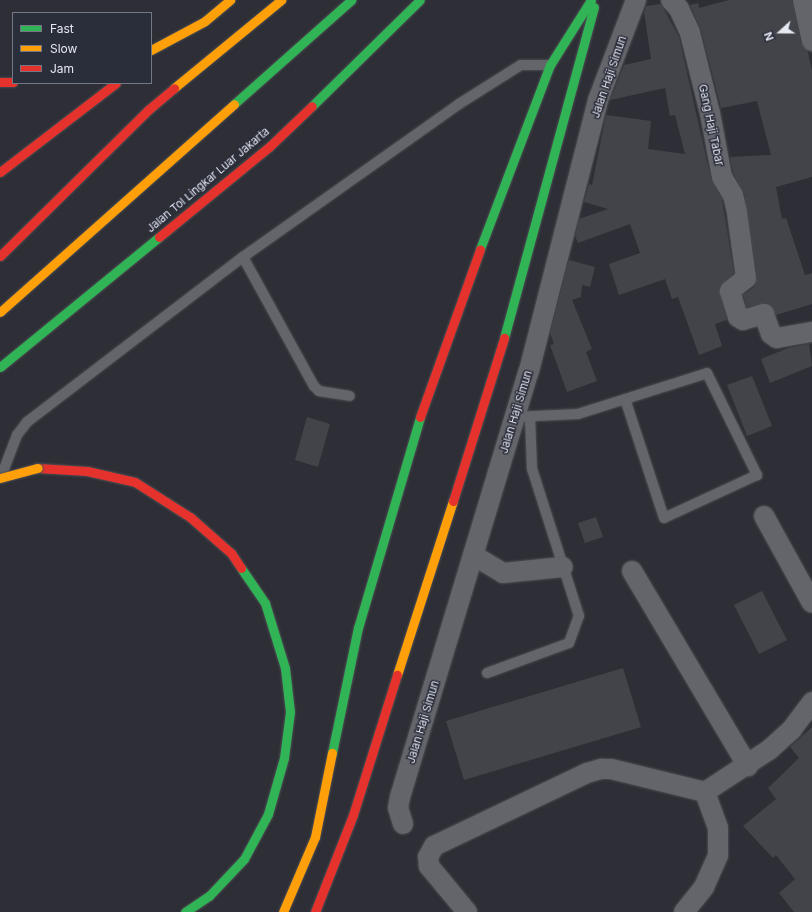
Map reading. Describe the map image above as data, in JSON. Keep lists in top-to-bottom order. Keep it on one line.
{"streets":{"highway":["Jalan Tol Lingkar Luar Jakarta"],"street":["Jalan Haji Simun","Gang Haji Tabar"]},"legend":["Fast","Slow","Jam"],"north":"left"}
